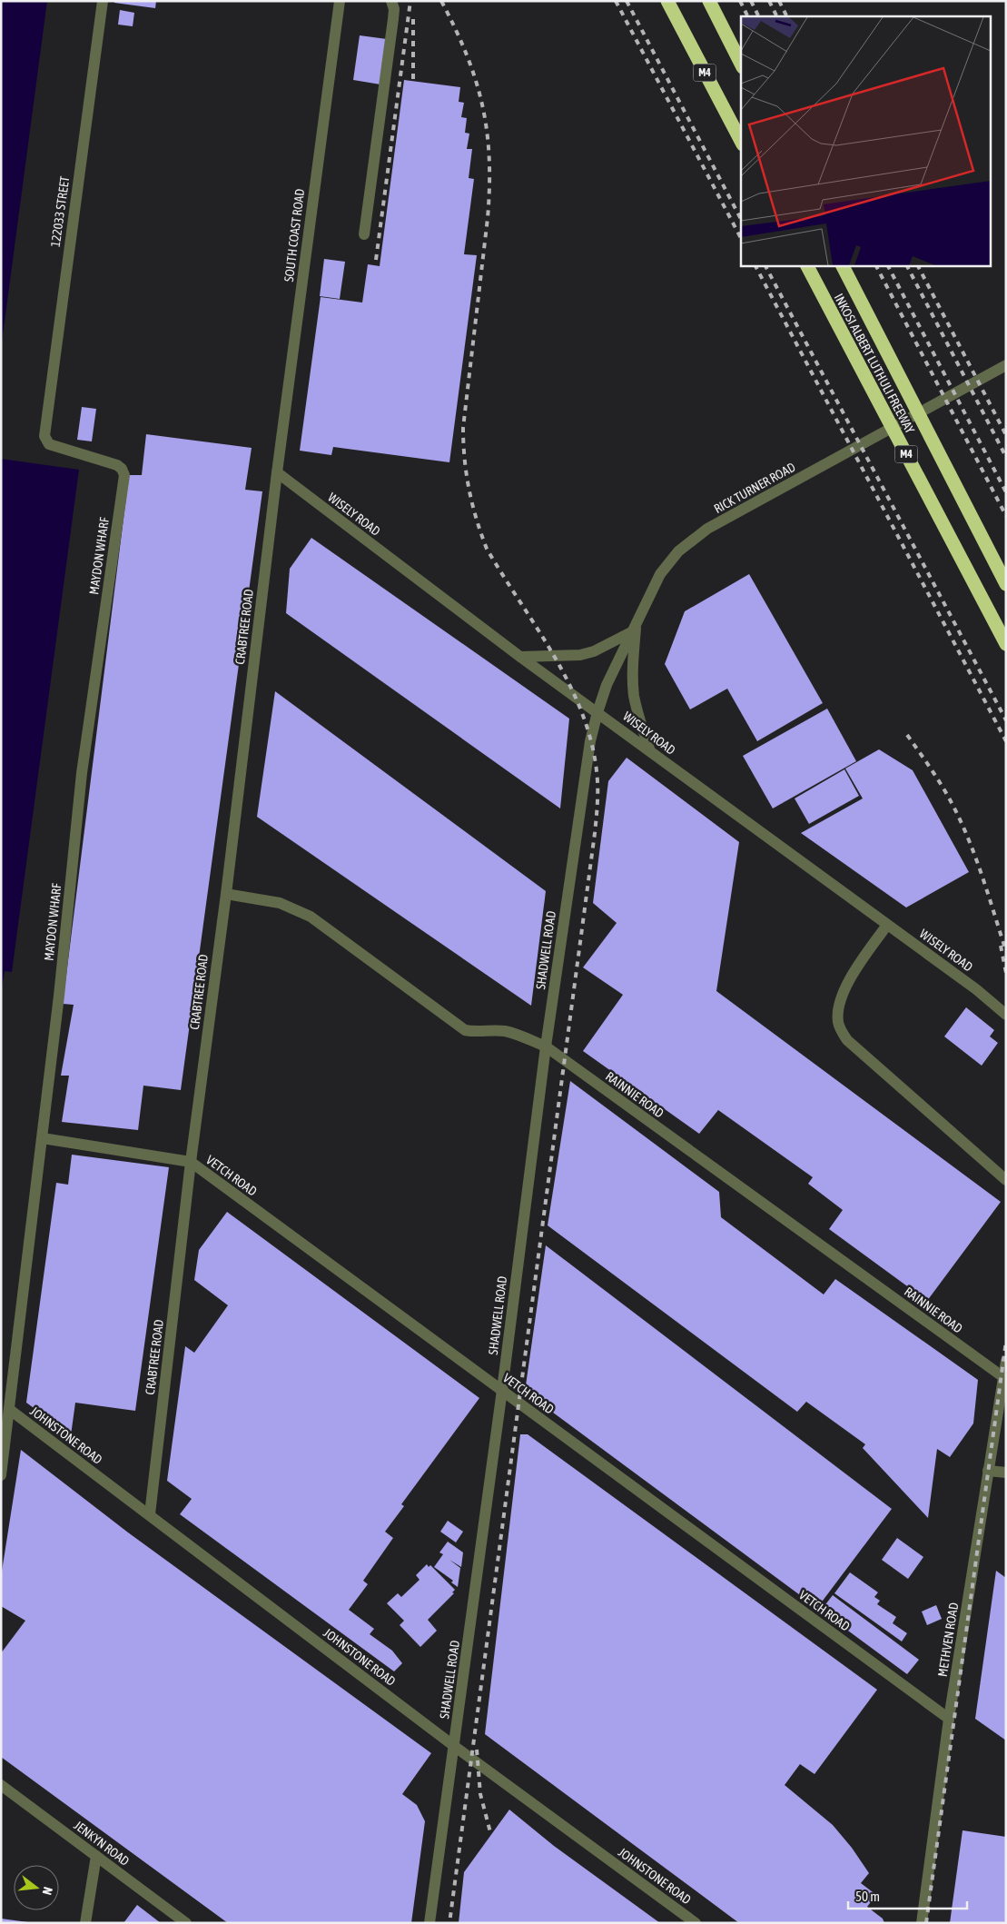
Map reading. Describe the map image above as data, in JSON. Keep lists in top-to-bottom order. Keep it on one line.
{"streets":{"highway":["M4","INKOSI ALBERT LUTHULI FREEWAY"],"street":["122033 STREET","SOUTH COAST ROAD","RICK TURNER ROAD","WISELY ROAD","MAYDON WHARF","CRABTREE ROAD","SHADWELL ROAD","RAINNIE ROAD","VETCH ROAD","JOHNSTONE ROAD","METHVEN ROAD","JENKYN ROAD"]},"crossings":[["122033 STREET","MAYDON WHARF"],["SOUTH COAST ROAD","WISELY ROAD"],["SOUTH COAST ROAD","CRABTREE ROAD"],["RICK TURNER ROAD","WISELY ROAD"],["RICK TURNER ROAD","SHADWELL ROAD"],["WISELY ROAD","CRABTREE ROAD"],["WISELY ROAD","SHADWELL ROAD"],["MAYDON WHARF","VETCH ROAD"],["MAYDON WHARF","JOHNSTONE ROAD"],["CRABTREE ROAD","RAINNIE ROAD"],["CRABTREE ROAD","VETCH ROAD"],["CRABTREE ROAD","JOHNSTONE ROAD"],["SHADWELL ROAD","RAINNIE ROAD"],["SHADWELL ROAD","VETCH ROAD"],["SHADWELL ROAD","JOHNSTONE ROAD"],["RAINNIE ROAD","METHVEN ROAD"],["VETCH ROAD","METHVEN ROAD"]],"scale_bar":"50 m","north":"right"}
